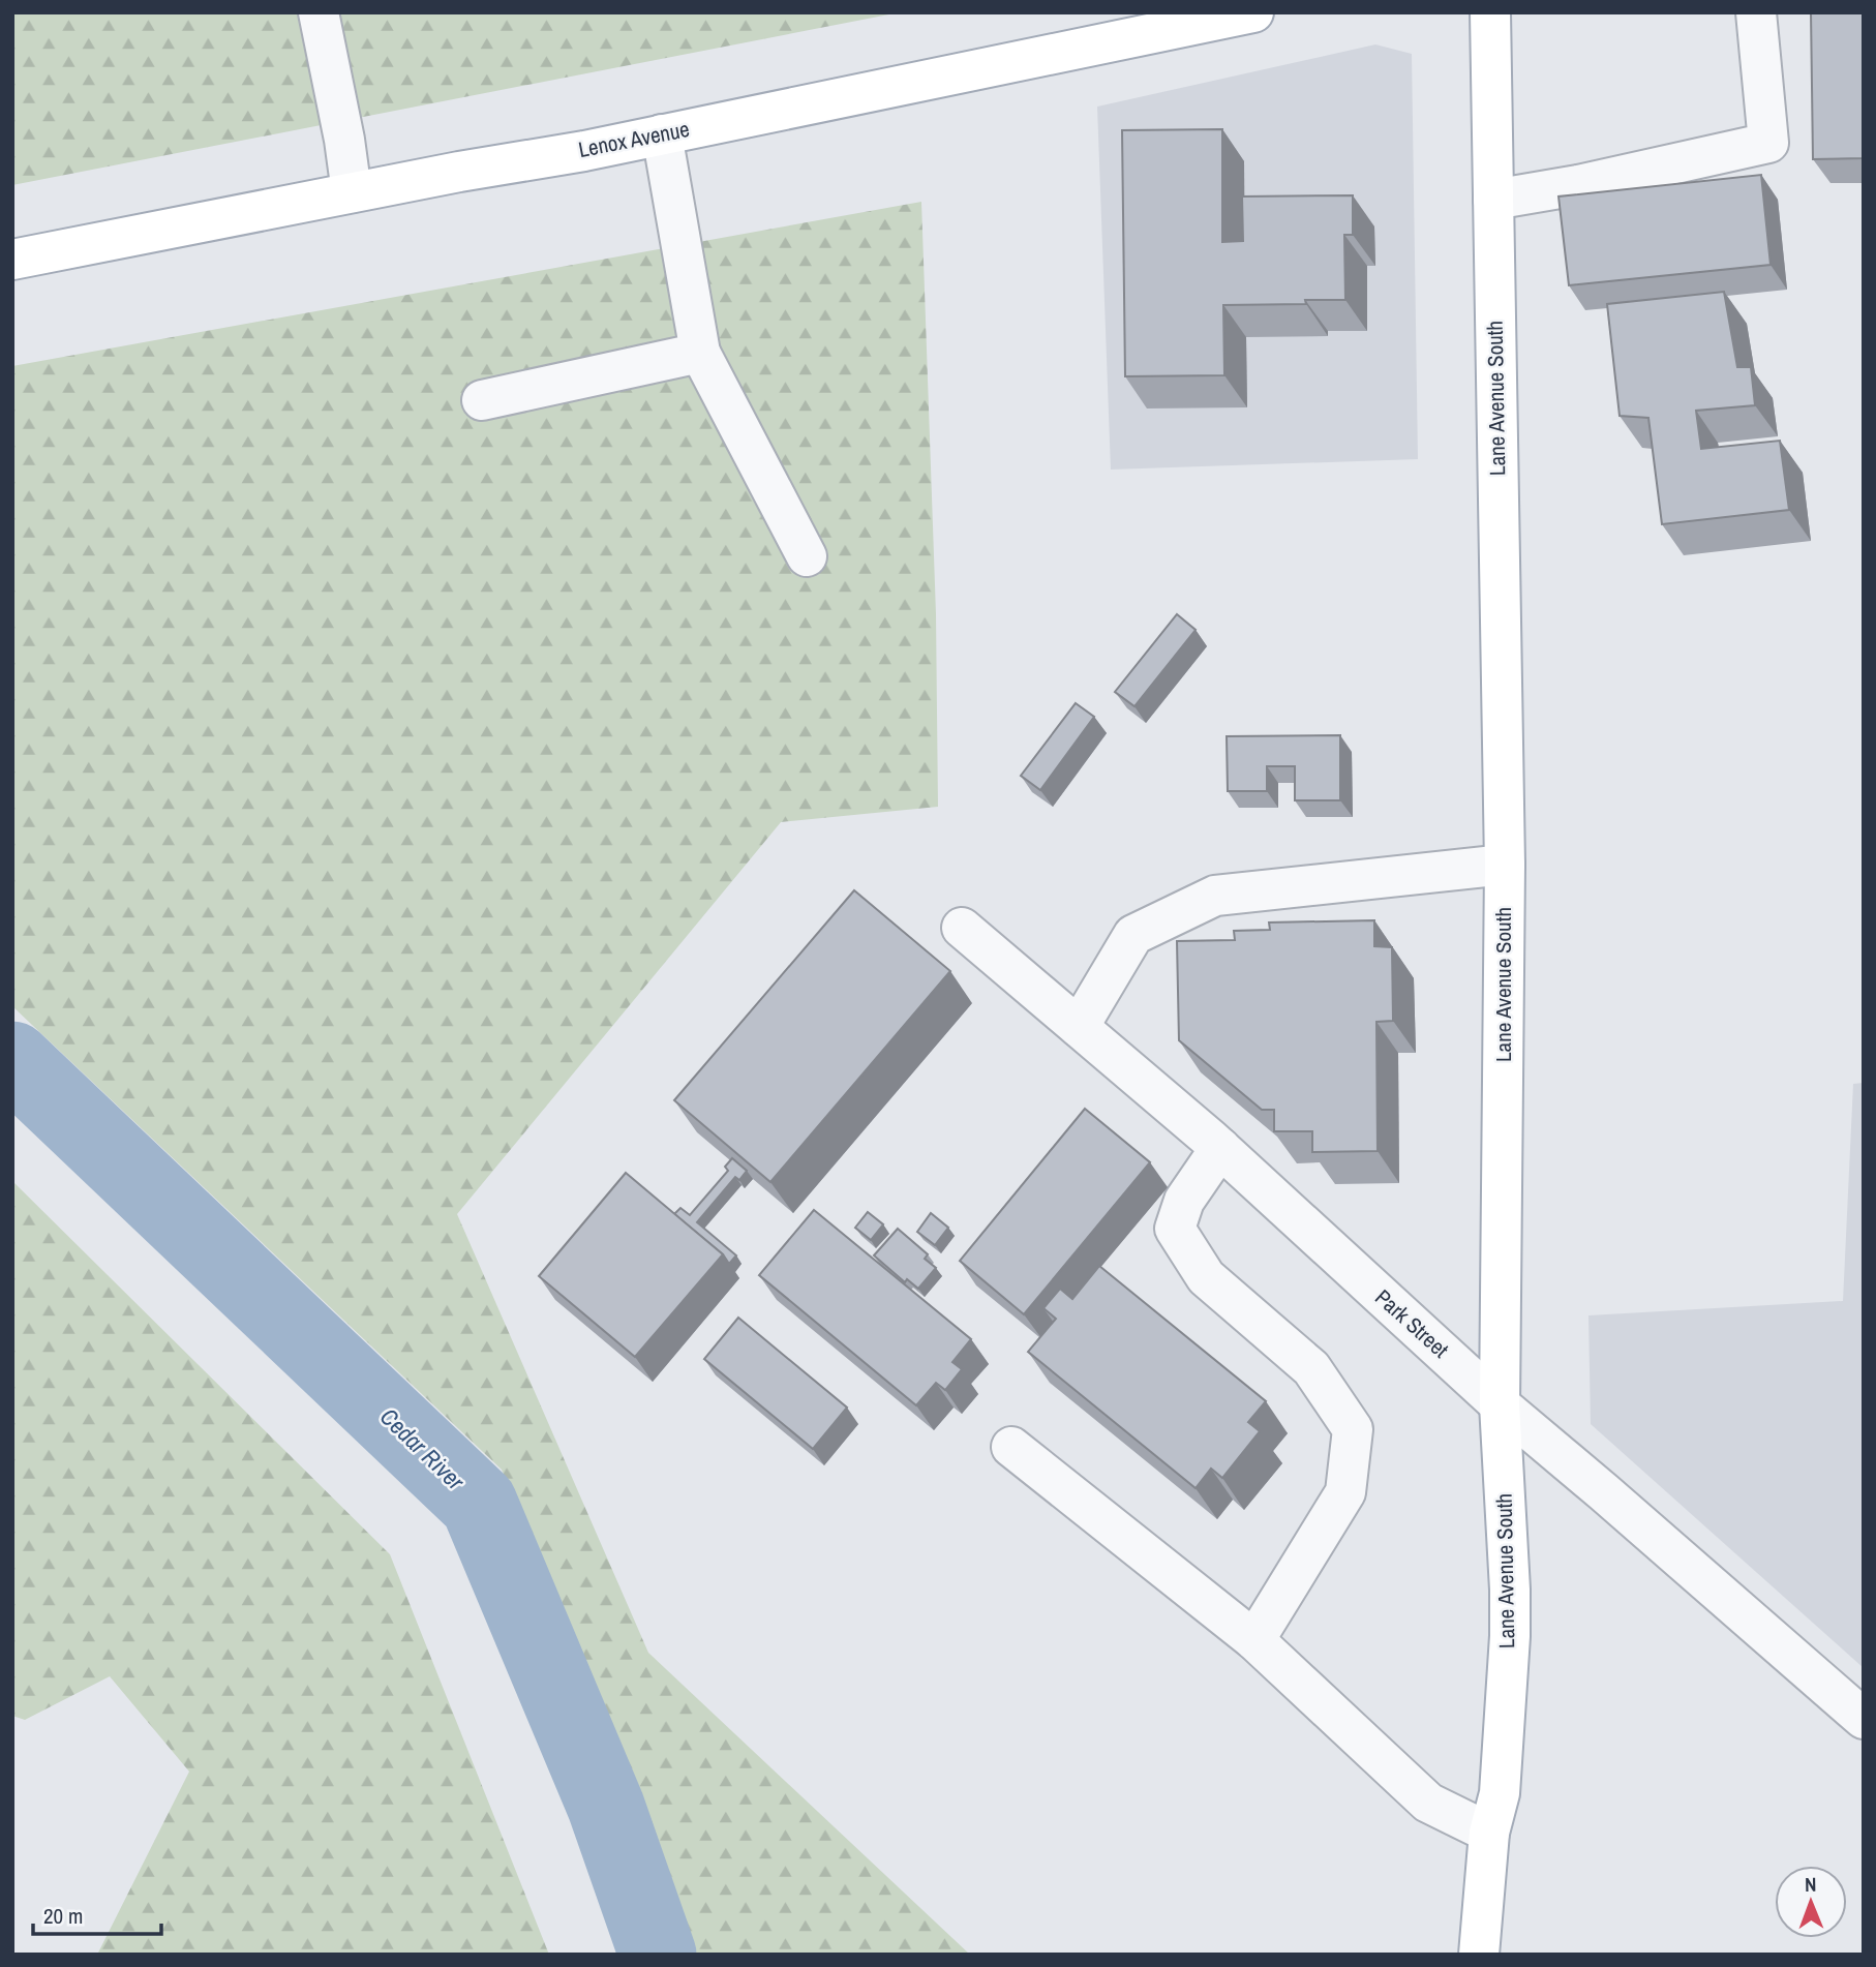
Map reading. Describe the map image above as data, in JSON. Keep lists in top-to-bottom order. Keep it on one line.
{"streets":{"main road":["Lenox Avenue","Lane Avenue South"],"street":["Park Street"]},"crossings":[["Lane Avenue South","Park Street"]],"water":["Cedar River"],"scale_bar":"20 m","north":"top"}
